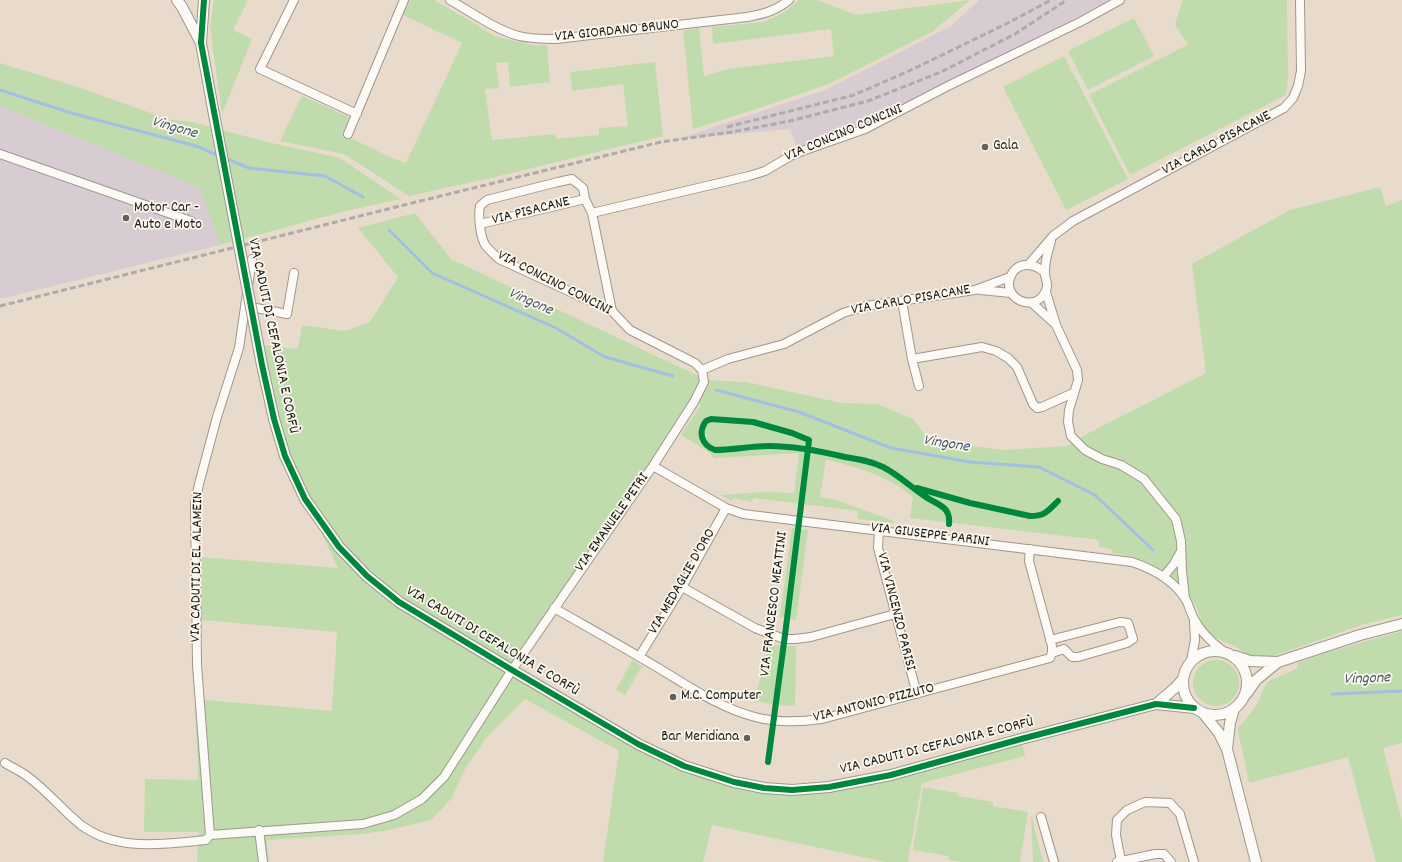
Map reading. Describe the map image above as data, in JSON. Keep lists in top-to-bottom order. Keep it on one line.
{"streets":{"street":["VIA GIORDANO BRUNO","VIA CONCINO CONCINI","VIA CARLO PISACANE","VIA PISACANE","VIA CADUTI DI CEFALONIA E CORFÙ","VIA EMANUELE PETRI","VIA GIUSEPPE PARINI","VIA CADUTI DI EL ALAMEIN","VIA MEDAGLIE D'ORO","VIA VINCENZO PARISI","VIA ANTONIO PIZZUTO"],"cycle path":["VIA FRANCESCO MEATTINI"]},"crossings":[["VIA CONCINO CONCINI","VIA CARLO PISACANE"],["VIA CONCINO CONCINI","VIA PISACANE"],["VIA CONCINO CONCINI","VIA EMANUELE PETRI"],["VIA CARLO PISACANE","VIA EMANUELE PETRI"],["VIA CADUTI DI CEFALONIA E CORFÙ","VIA EMANUELE PETRI"],["VIA CADUTI DI CEFALONIA E CORFÙ","VIA GIUSEPPE PARINI"],["VIA EMANUELE PETRI","VIA GIUSEPPE PARINI"],["VIA EMANUELE PETRI","VIA CADUTI DI EL ALAMEIN"],["VIA EMANUELE PETRI","VIA ANTONIO PIZZUTO"],["VIA GIUSEPPE PARINI","VIA MEDAGLIE D'ORO"],["VIA GIUSEPPE PARINI","VIA VINCENZO PARISI"],["VIA MEDAGLIE D'ORO","VIA ANTONIO PIZZUTO"],["VIA VINCENZO PARISI","VIA ANTONIO PIZZUTO"]],"water":["Vingone"],"places":["Gala","Motor Car - Auto e Moto","M.C. Computer","Bar Meridiana"]}
